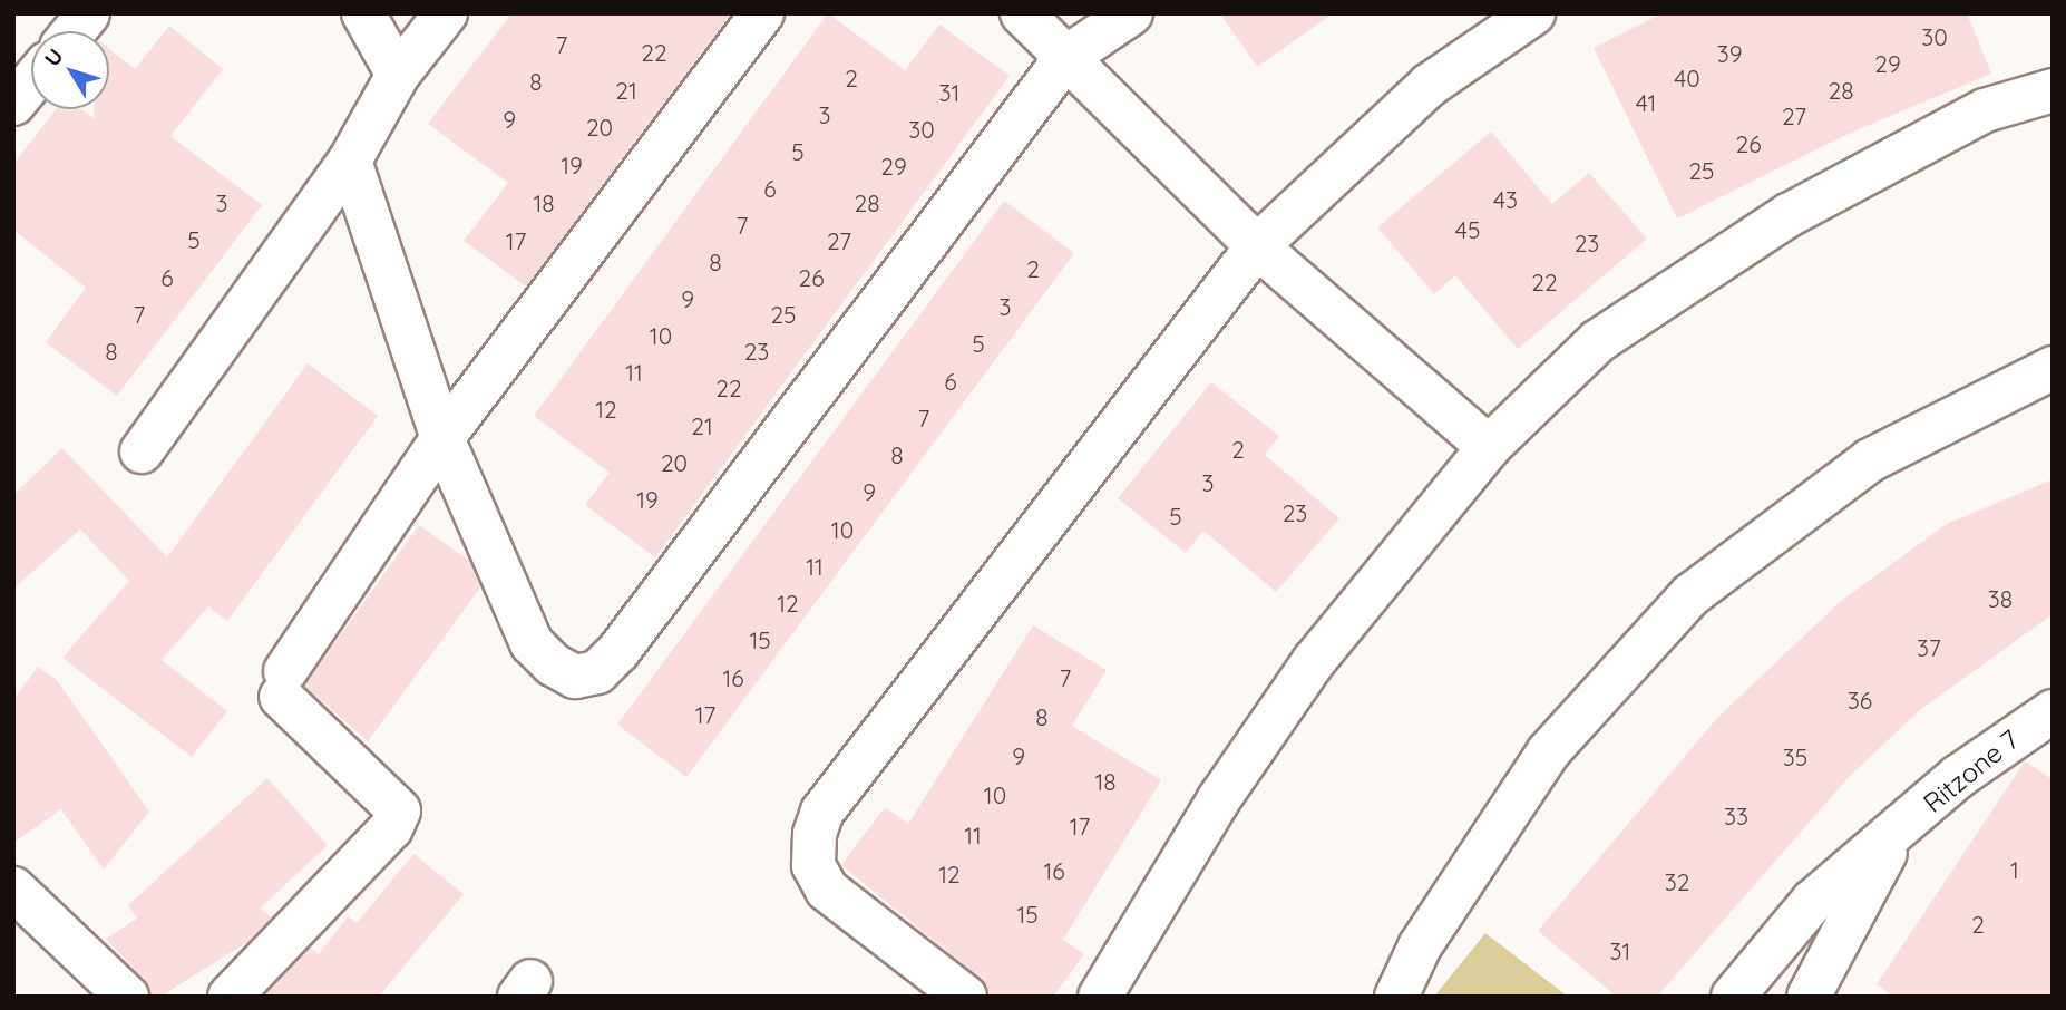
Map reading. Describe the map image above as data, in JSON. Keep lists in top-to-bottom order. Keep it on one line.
{"streets":{"street":["Ritzone 7"]},"house_numbers":["30","7","22","39","29","2","40","8","21","28","31","41","3","27","9","20","30","26","5","19","29","25","6","43","3","18","28","7","45","5","17","27","23","8","2","6","26","22","9","3","7","25","10","5","8","23","11","6","22","12","7","21","2","8","20","3","9","19","23","5","10","11","38","12","15","37","16","7","36","17","8","9","35","18","10","33","17","11","1","16","12","32","15","2","31"],"north":"top left"}
